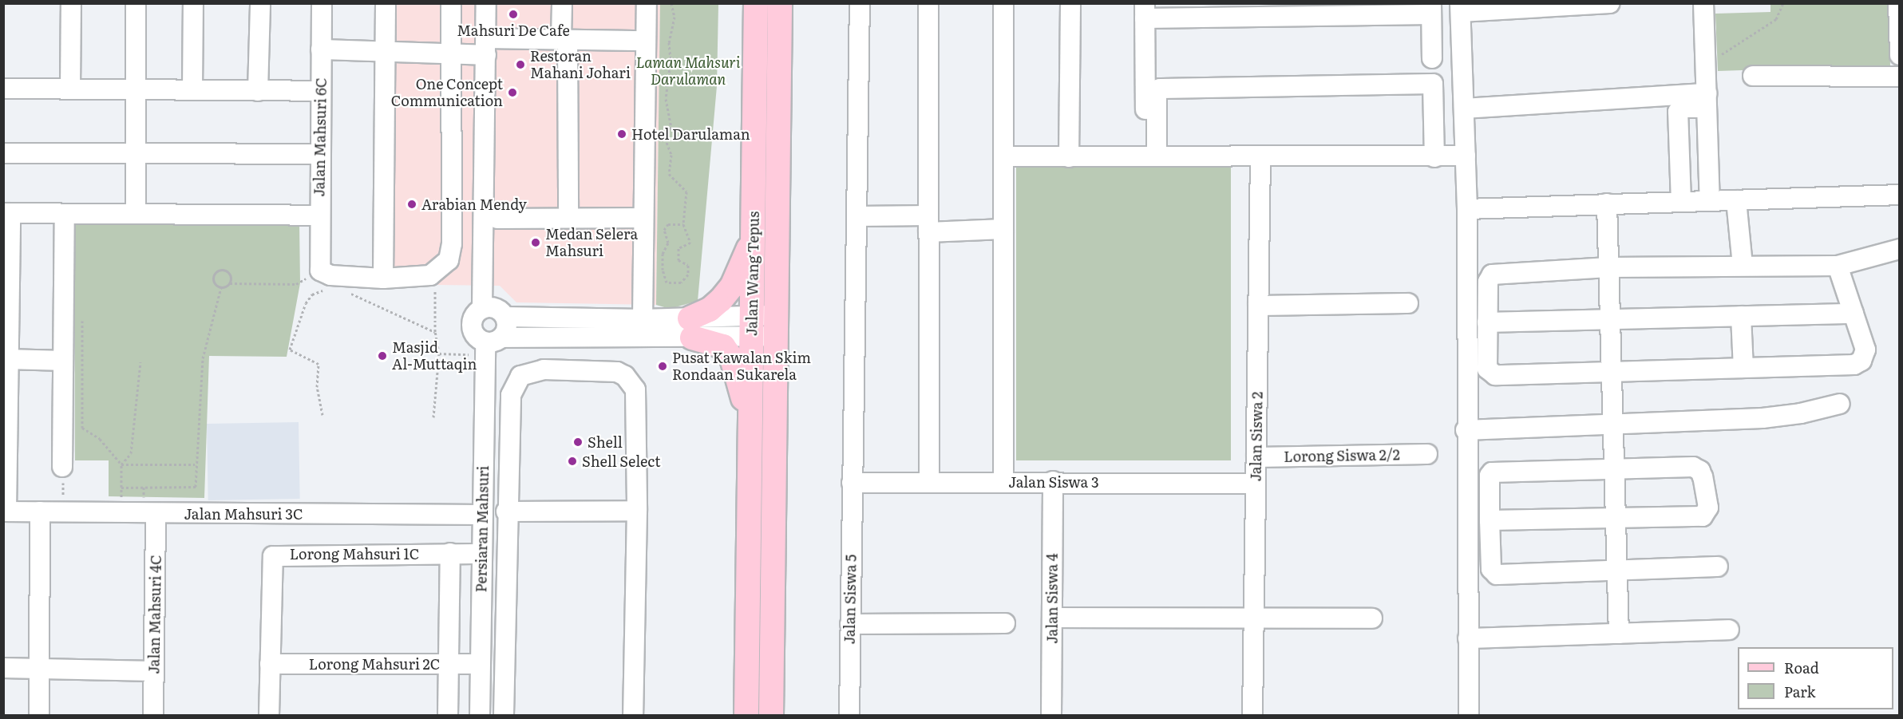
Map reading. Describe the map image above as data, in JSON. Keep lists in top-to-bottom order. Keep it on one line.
{"streets":{"main road":["Jalan Wang Tepus"],"street":["Jalan Mahsuri 6C","Jalan Siswa 2","Lorong Siswa 2/2","Jalan Siswa 3","Jalan Mahsuri 3C","Persiaran Mahsuri","Lorong Mahsuri 1C","Jalan Siswa 4","Jalan Siswa 5","Jalan Mahsuri 4C","Lorong Mahsuri 2C"]},"crossings":[["Jalan Siswa 2","Lorong Siswa 2/2"],["Jalan Siswa 2","Jalan Siswa 3"],["Jalan Siswa 3","Jalan Siswa 4"],["Jalan Siswa 3","Jalan Siswa 5"],["Jalan Mahsuri 3C","Persiaran Mahsuri"],["Jalan Mahsuri 3C","Jalan Mahsuri 4C"],["Persiaran Mahsuri","Lorong Mahsuri 1C"],["Persiaran Mahsuri","Lorong Mahsuri 2C"],["Lorong Mahsuri 1C","Lorong Mahsuri 2C"]],"parks":["Laman Mahsuri Darulaman"],"places":["Mahsuri De Cafe","Restoran Mahani Johari","One Concept Communication","Hotel Darulaman","Arabian Mendy","Medan Selera Mahsuri","Masjid Al-Muttaqin","Pusat Kawalan Skim Rondaan Sukarela","Shell","Shell Select"],"legend":["Road","Park"]}
